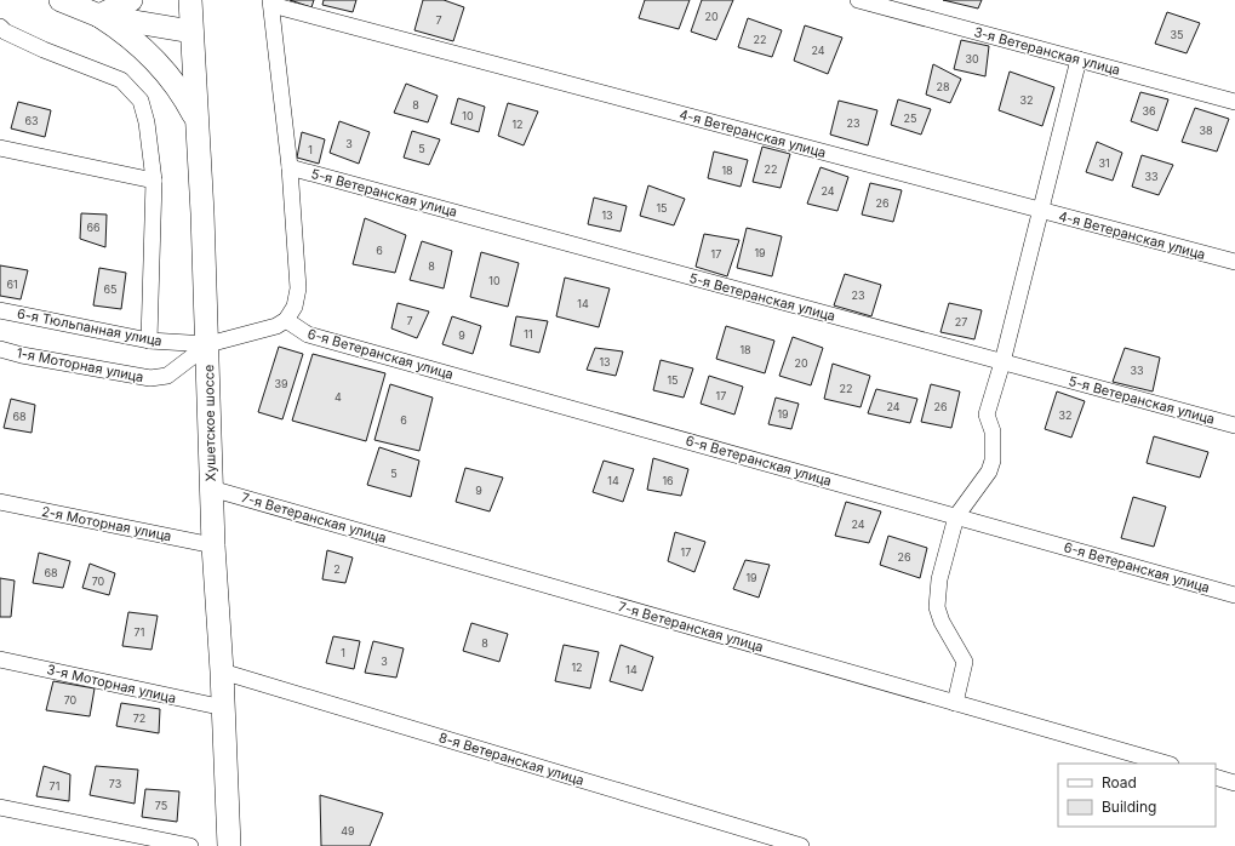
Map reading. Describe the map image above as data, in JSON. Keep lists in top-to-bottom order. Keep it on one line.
{"streets":{"main road":["Хушетское шоссе"],"street":["3-я Ветеранская улица","4-я Ветеранская улица","5-я Ветеранская улица","6-я Тюльпанная улица","6-я Ветеранская улица","1-я Моторная улица","7-я Ветеранская улица","2-я Моторная улица","3-я Моторная улица","8-я Ветеранская улица"]},"crossings":[["6-я Тюльпанная улица","1-я Моторная улица"],["6-я Тюльпанная улица","Хушетское шоссе"],["1-я Моторная улица","Хушетское шоссе"],["Хушетское шоссе","7-я Ветеранская улица"],["Хушетское шоссе","2-я Моторная улица"],["Хушетское шоссе","3-я Моторная улица"],["Хушетское шоссе","8-я Ветеранская улица"]],"house_numbers":["20","7","35","22","24","30","28","32","8","36","10","25","63","23","12","38","3","5","1","31","22","18","33","24","26","15","13","66","6","19","17","8","10","61","65","23","14","7","27","11","9","18","13","20","33","15","39","22","17","4","24","26","19","32","68","6","5","14","16","9","24","17","26","2","68","19","70","71","8","1","3","12","14","70","72","73","71","75","49"],"legend":["Road","Building"]}
